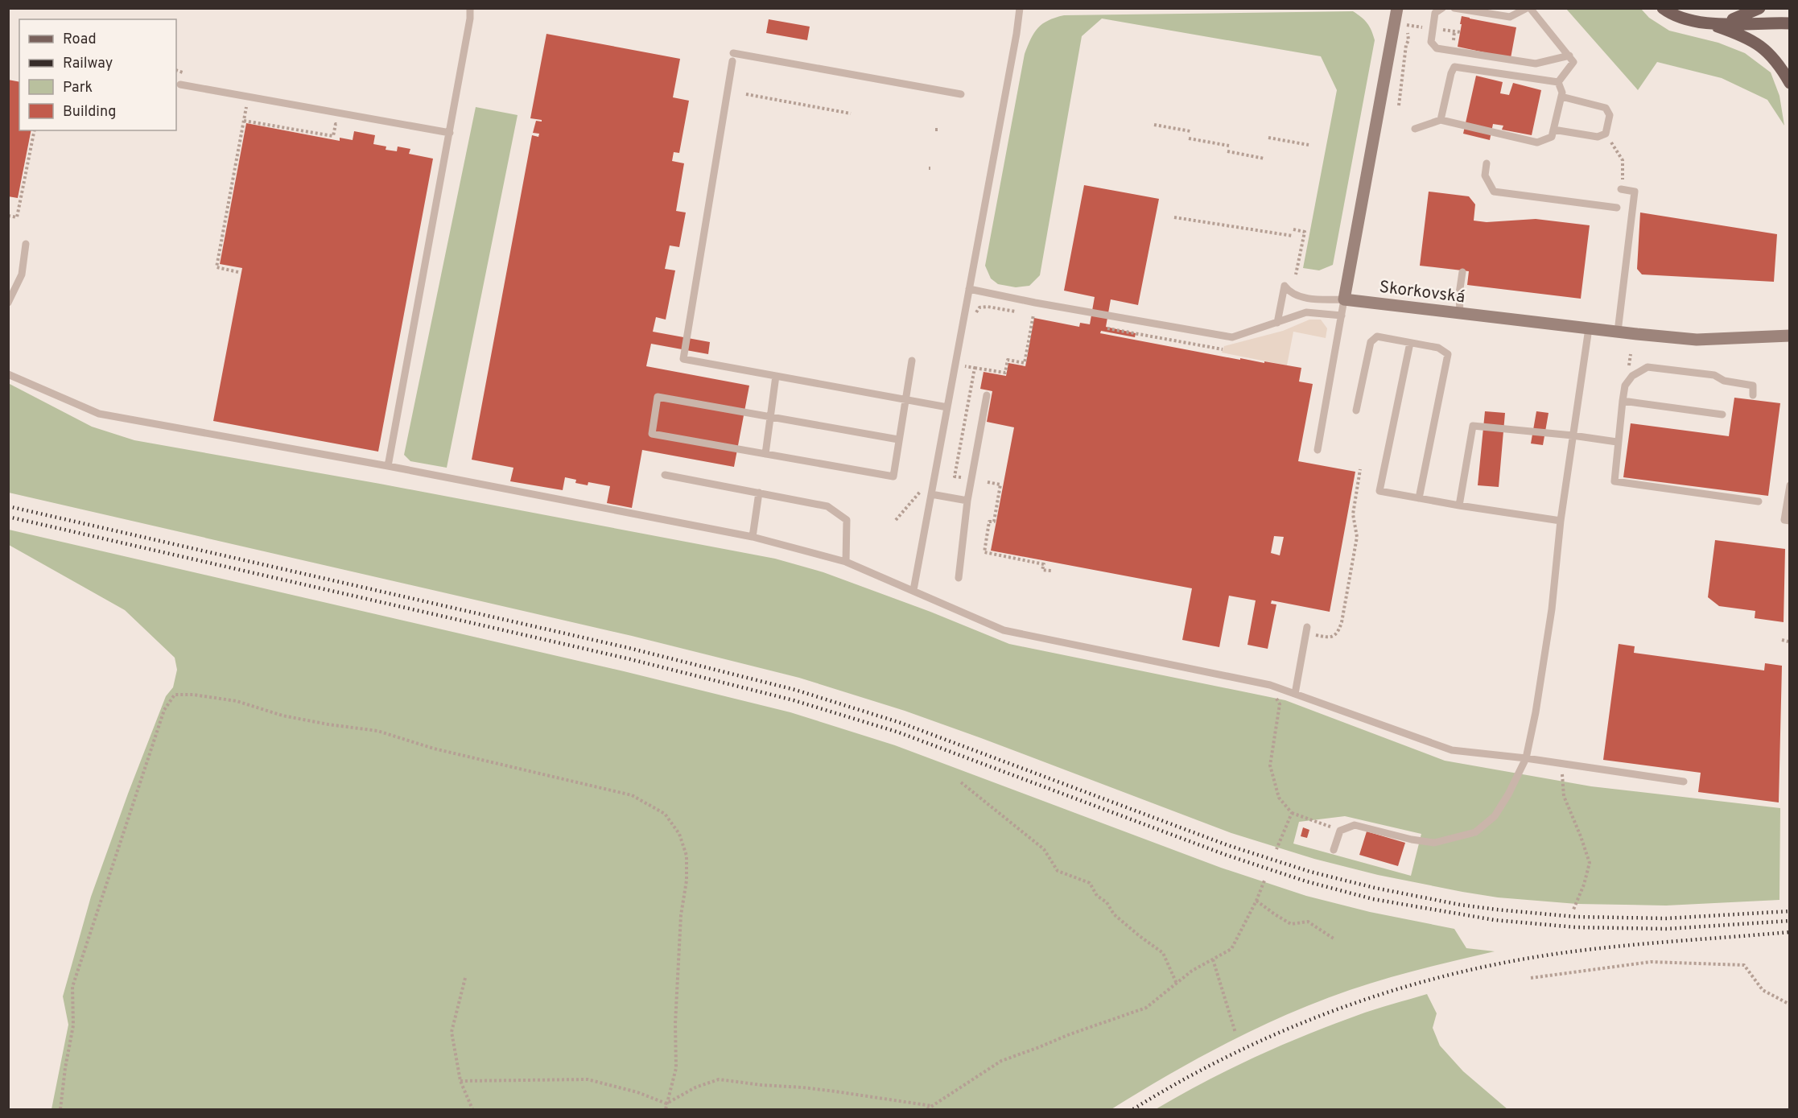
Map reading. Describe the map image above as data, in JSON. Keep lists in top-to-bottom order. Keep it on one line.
{"streets":{"street":["Skorkovská"]},"legend":["Road","Railway","Park","Building"]}
